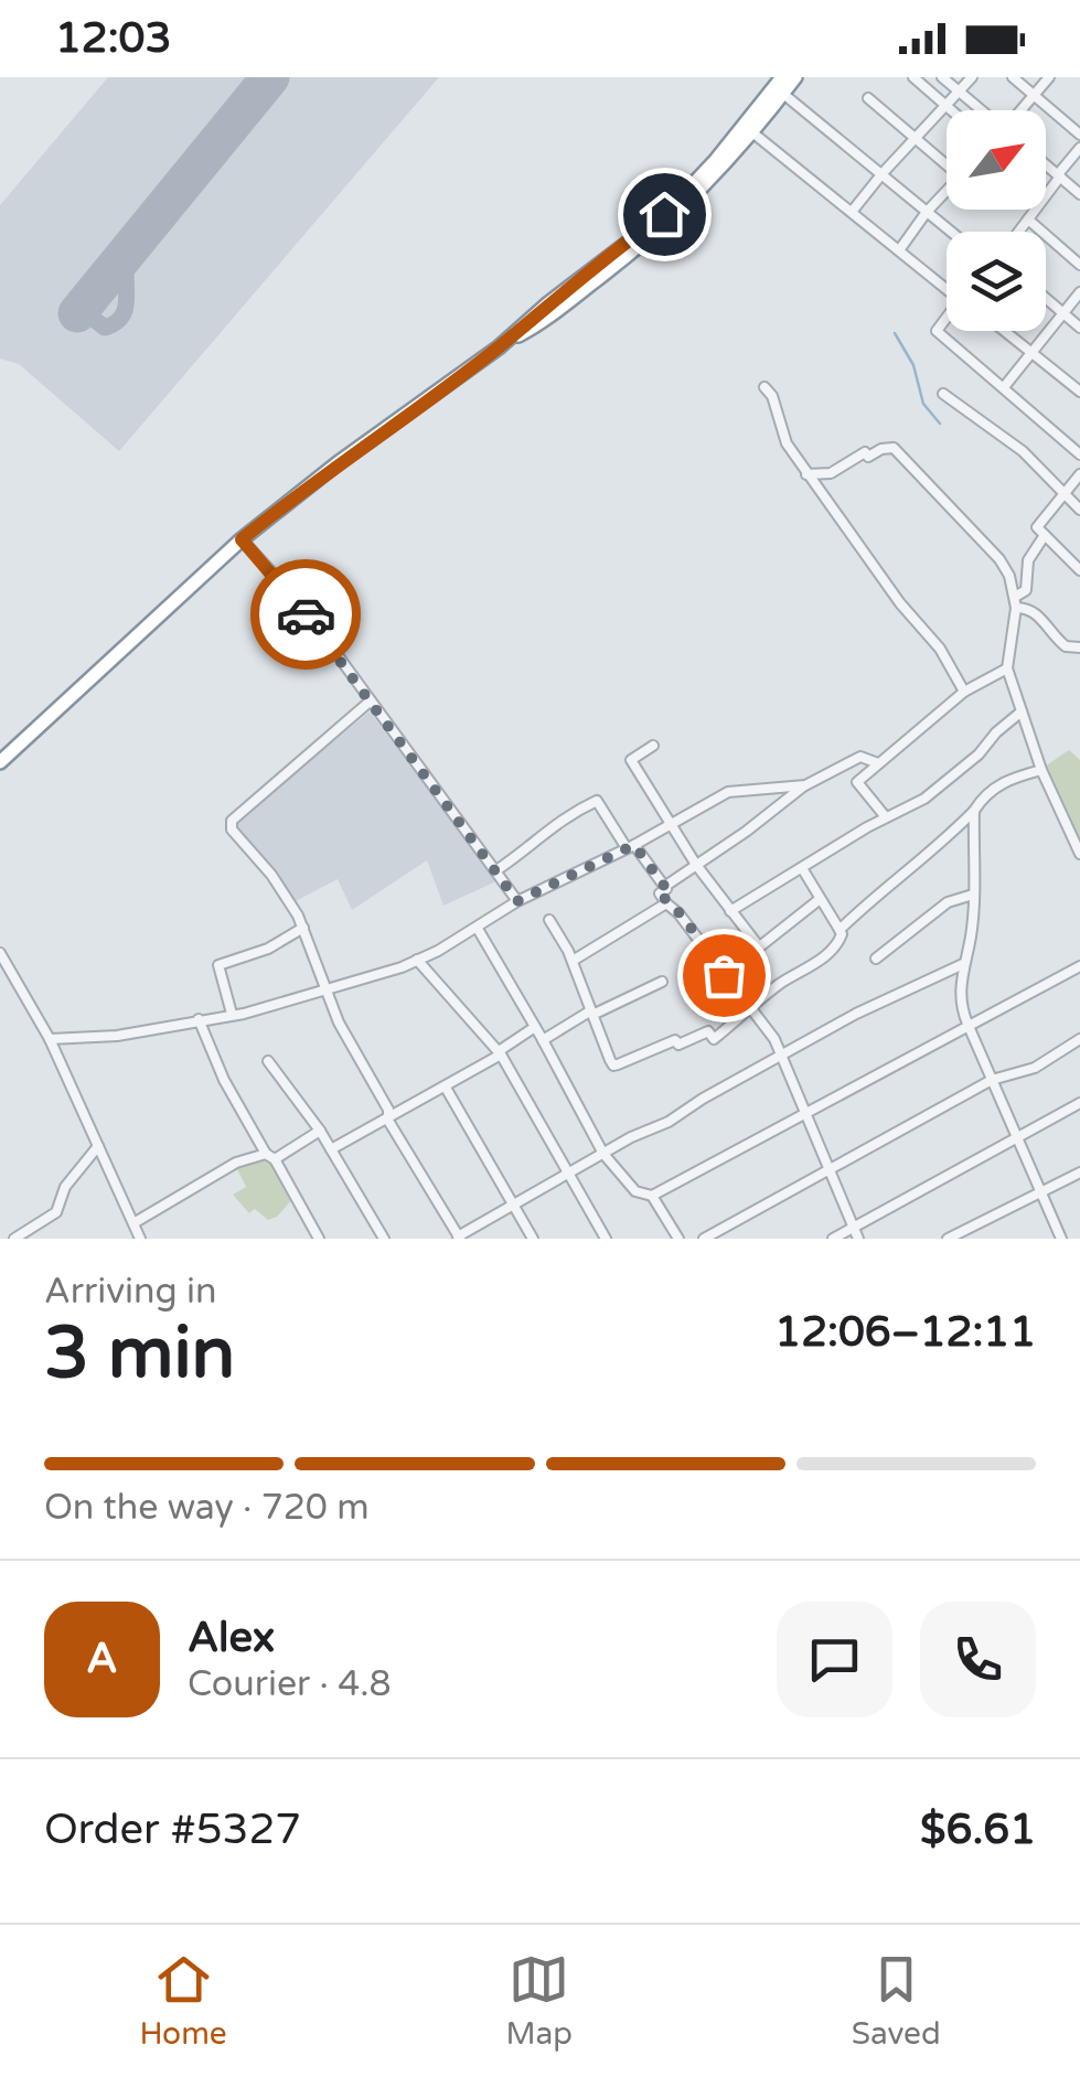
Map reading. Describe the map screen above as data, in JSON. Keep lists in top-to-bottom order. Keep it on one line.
{"north":"top right","page":{"status":"12:03","heading":["3 min","Arriving in","12:06–12:11"],"panel":["Alex","Courier · 4.8","Order #5327","$6.61"],"bar":"On the way · 720 m","round":"A","tabs":["Home","Map","Saved"]}}
